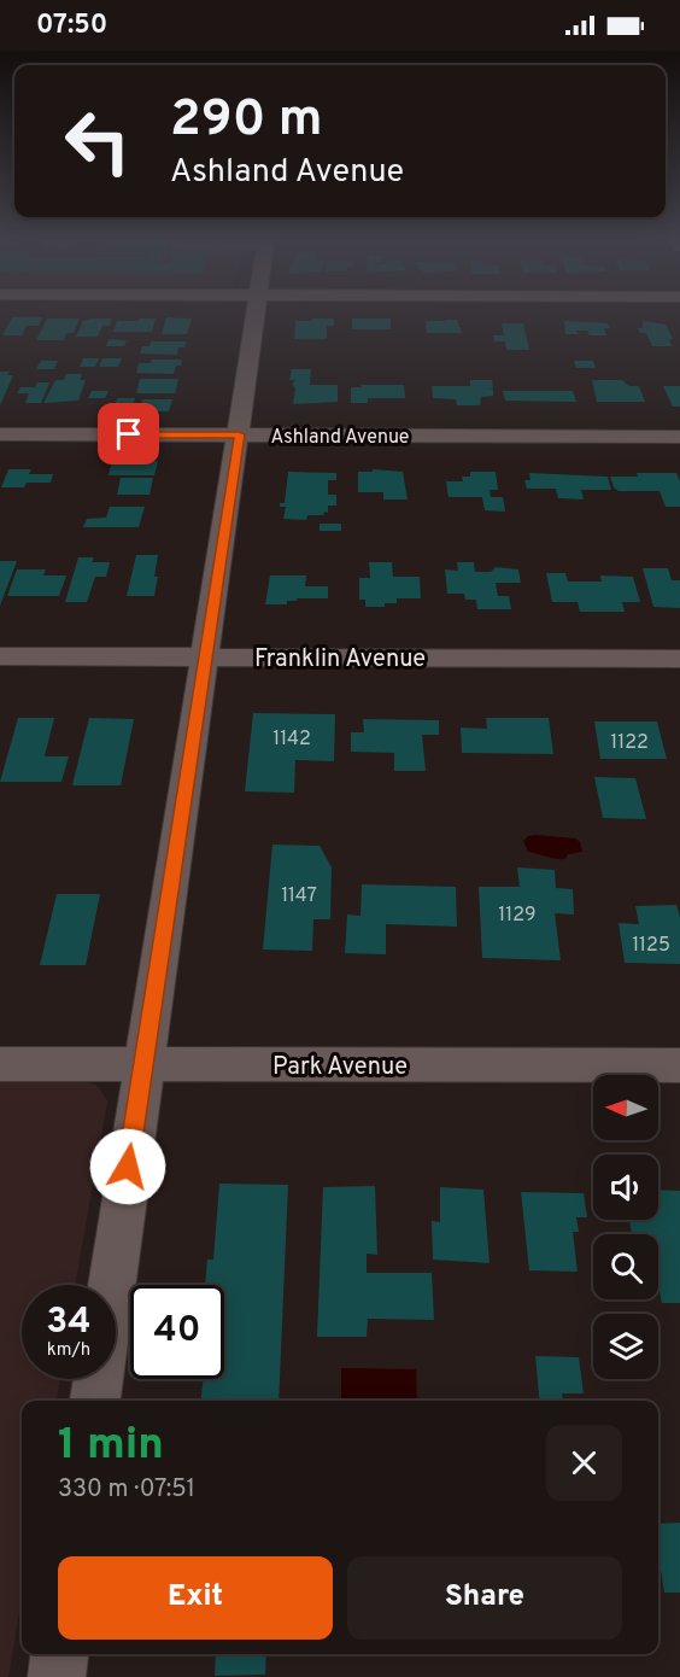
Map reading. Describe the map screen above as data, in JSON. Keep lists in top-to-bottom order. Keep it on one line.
{"streets":{"street":["Ashland Avenue","Franklin Avenue","Park Avenue"]},"house_numbers":["1142","1122","1147","1129","1125"],"north":"left","page":{"status":"07:50","turn":["290 m","Ashland Avenue"],"speed":"34 km/h","limit":"40","heading":["1 min","330 m · 07:51"],"buttons":["Exit","Share"]}}
